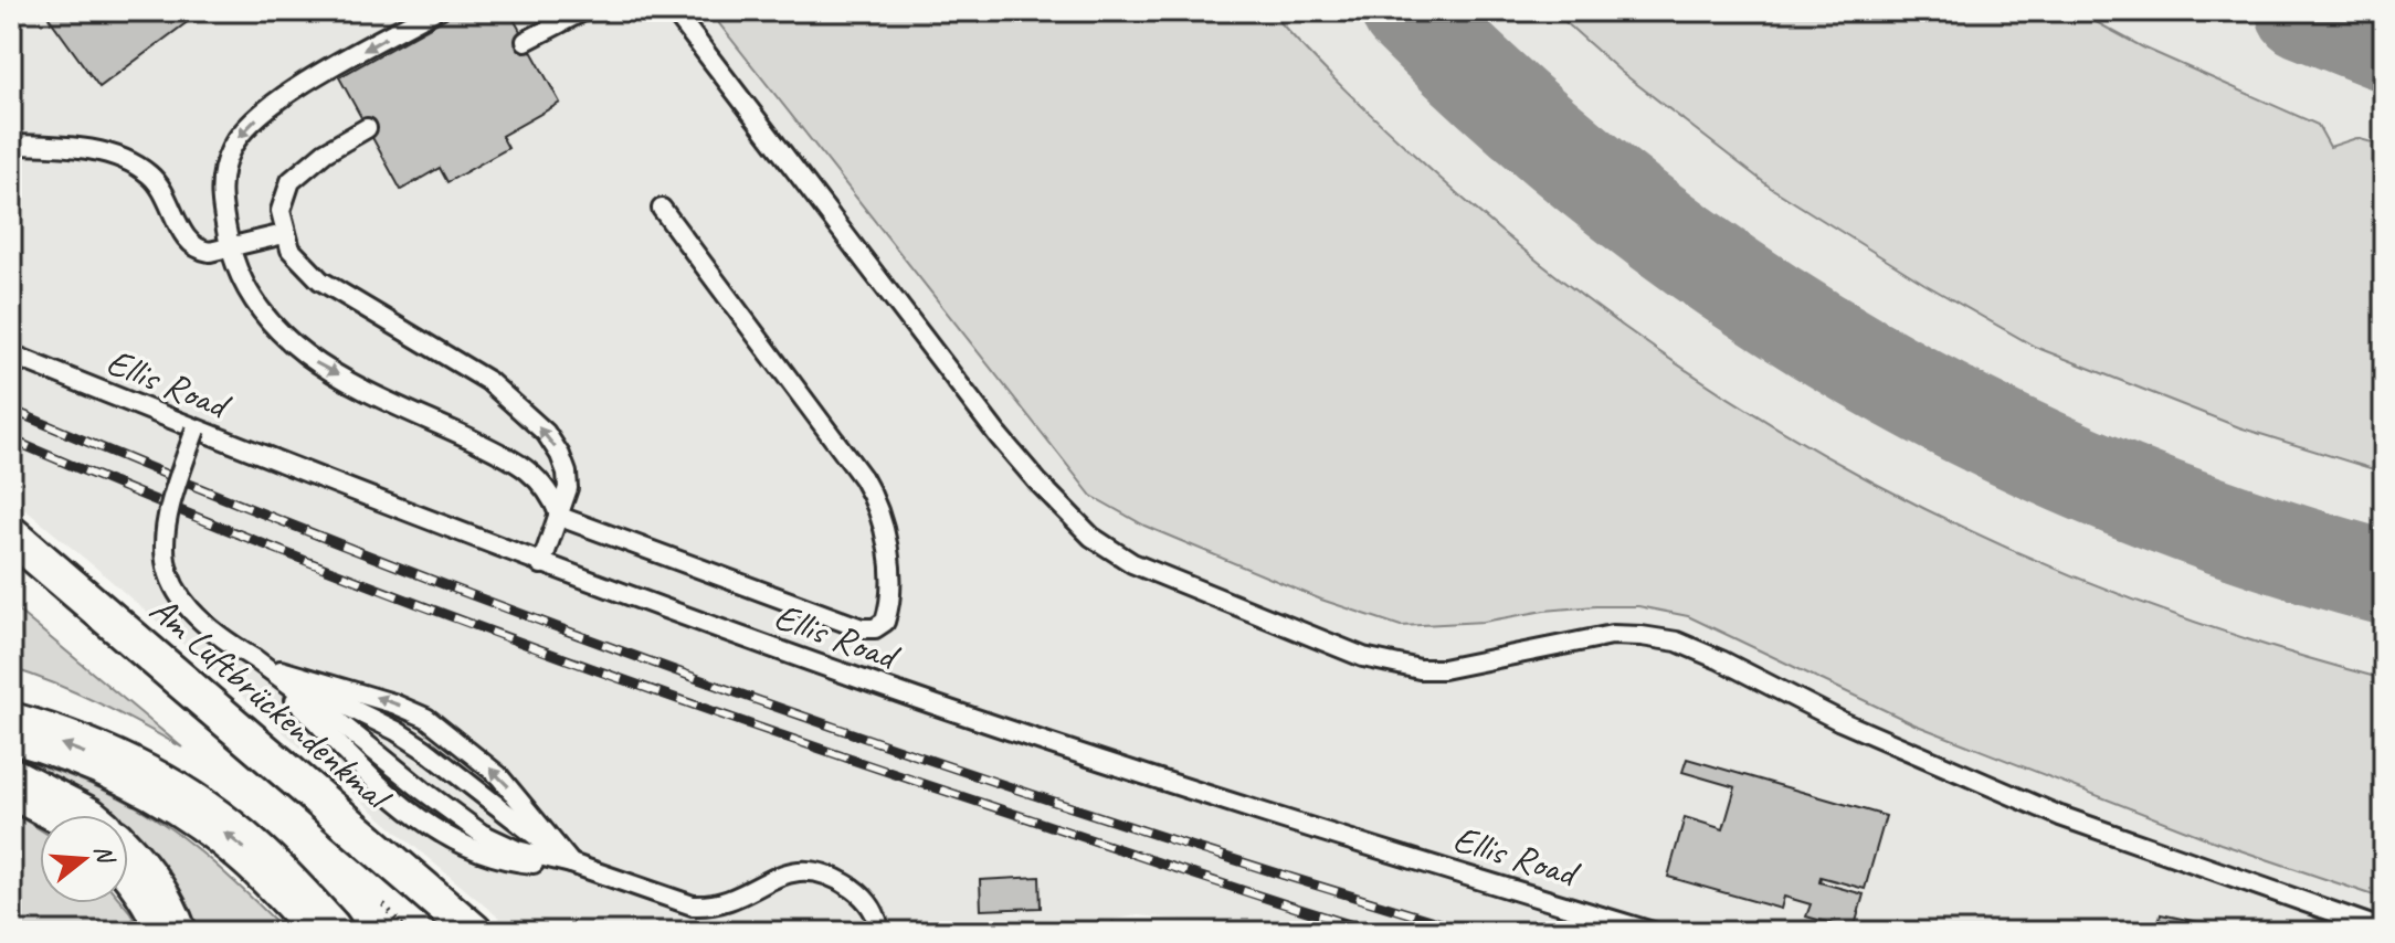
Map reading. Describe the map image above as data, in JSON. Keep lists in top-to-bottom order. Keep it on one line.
{"streets":{"street":["Am Luftbrückendenkmal"],"lane":["Ellis Road"]},"north":"right"}
